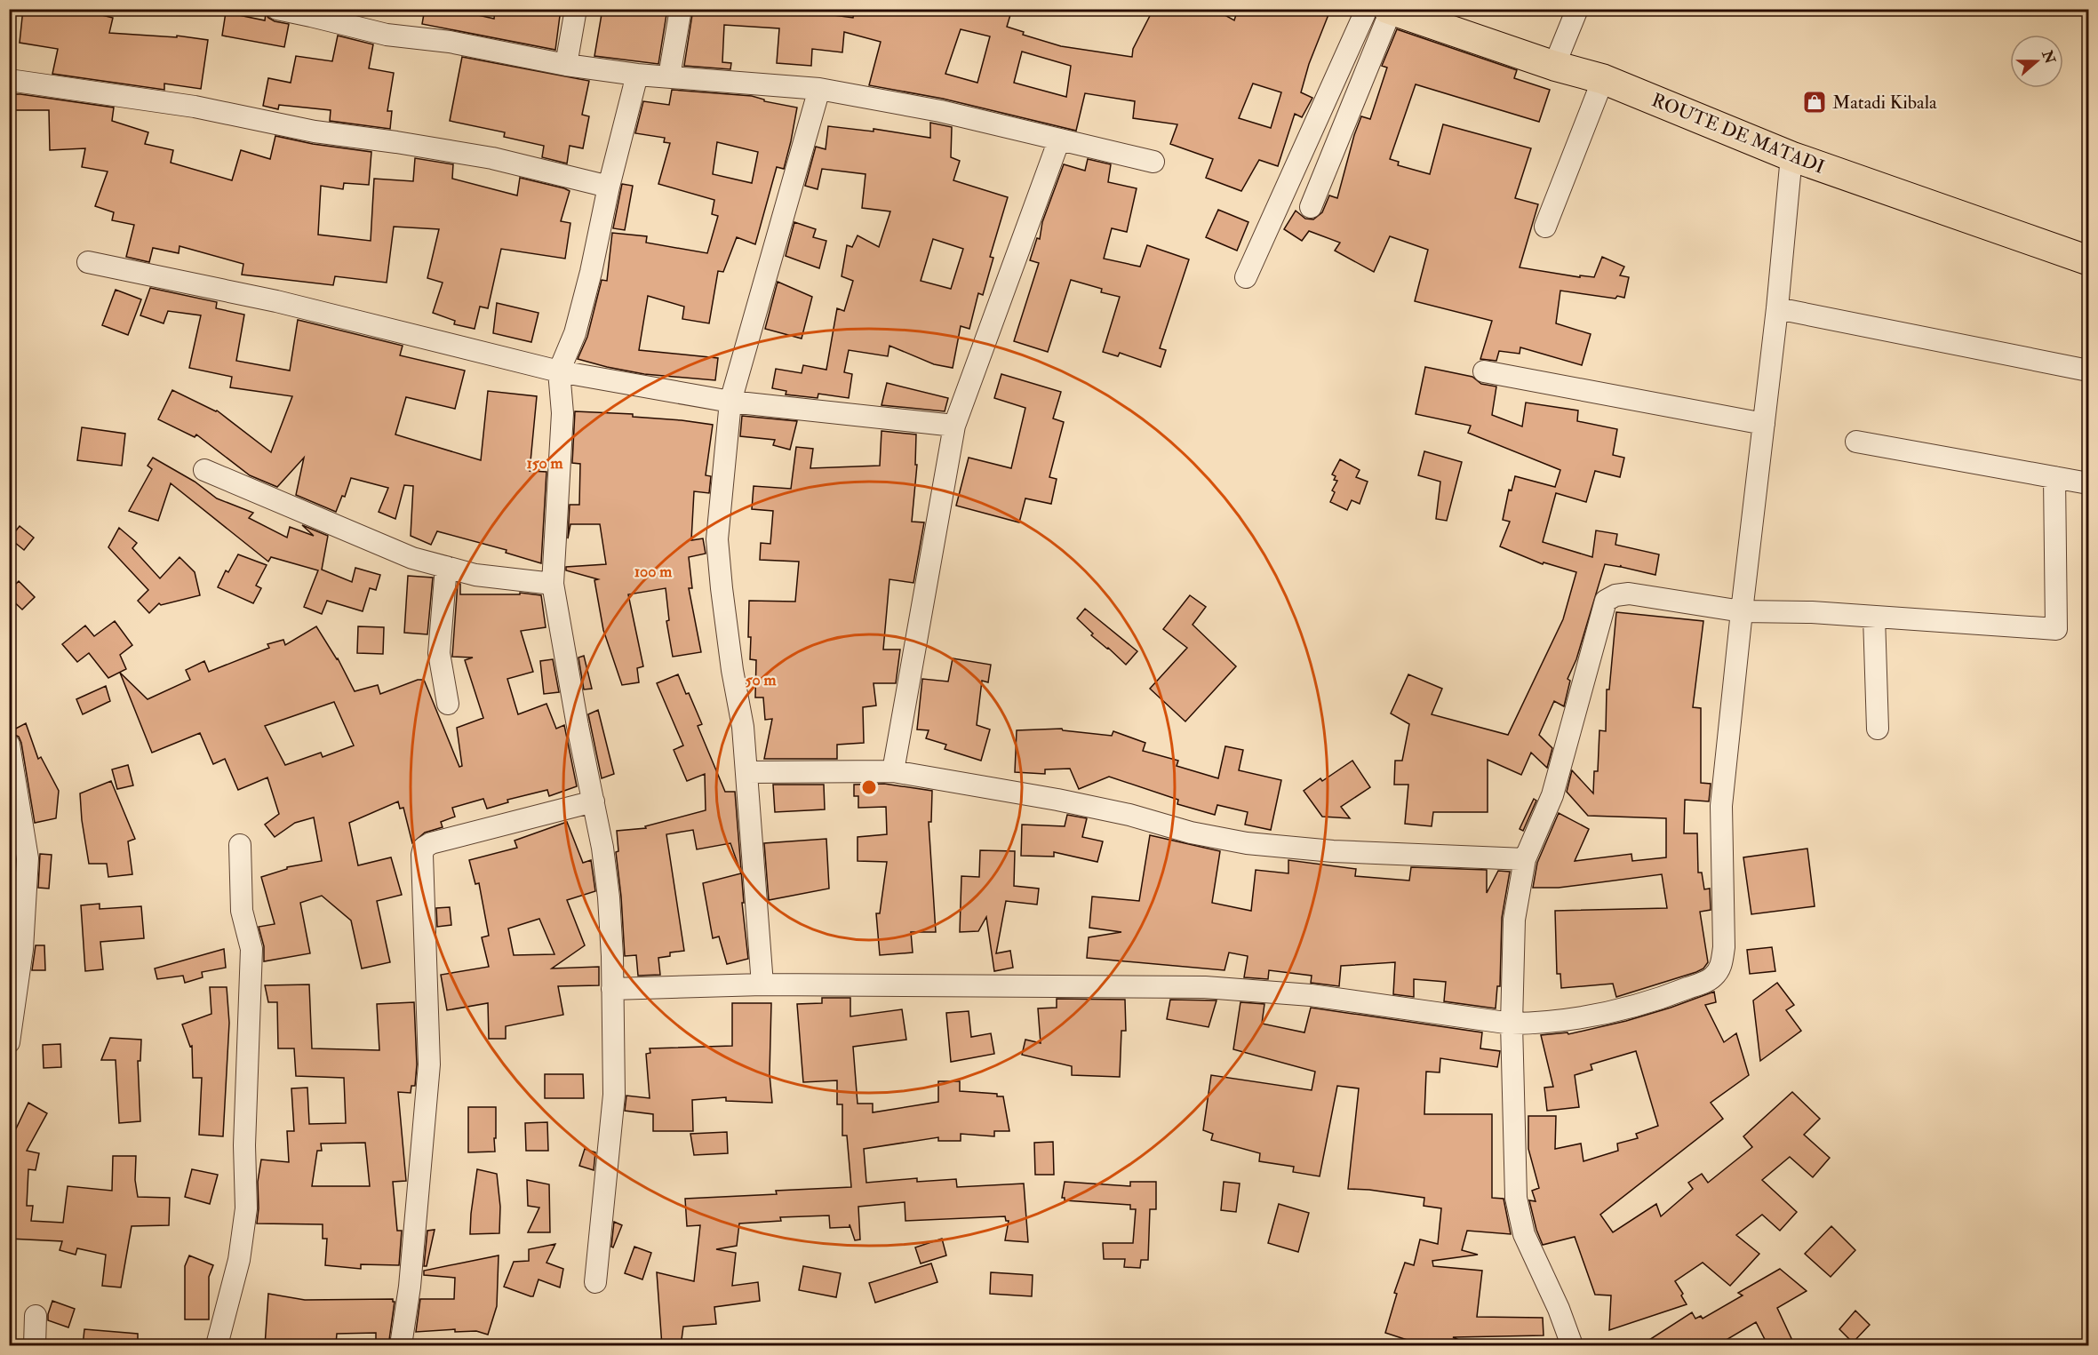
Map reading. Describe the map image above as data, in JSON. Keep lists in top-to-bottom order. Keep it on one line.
{"streets":{"highway":["ROUTE DE MATADI"]},"places":{"shop":["Matadi Kibala"]},"north":"right","rings":["150 m","100 m","50 m"]}
